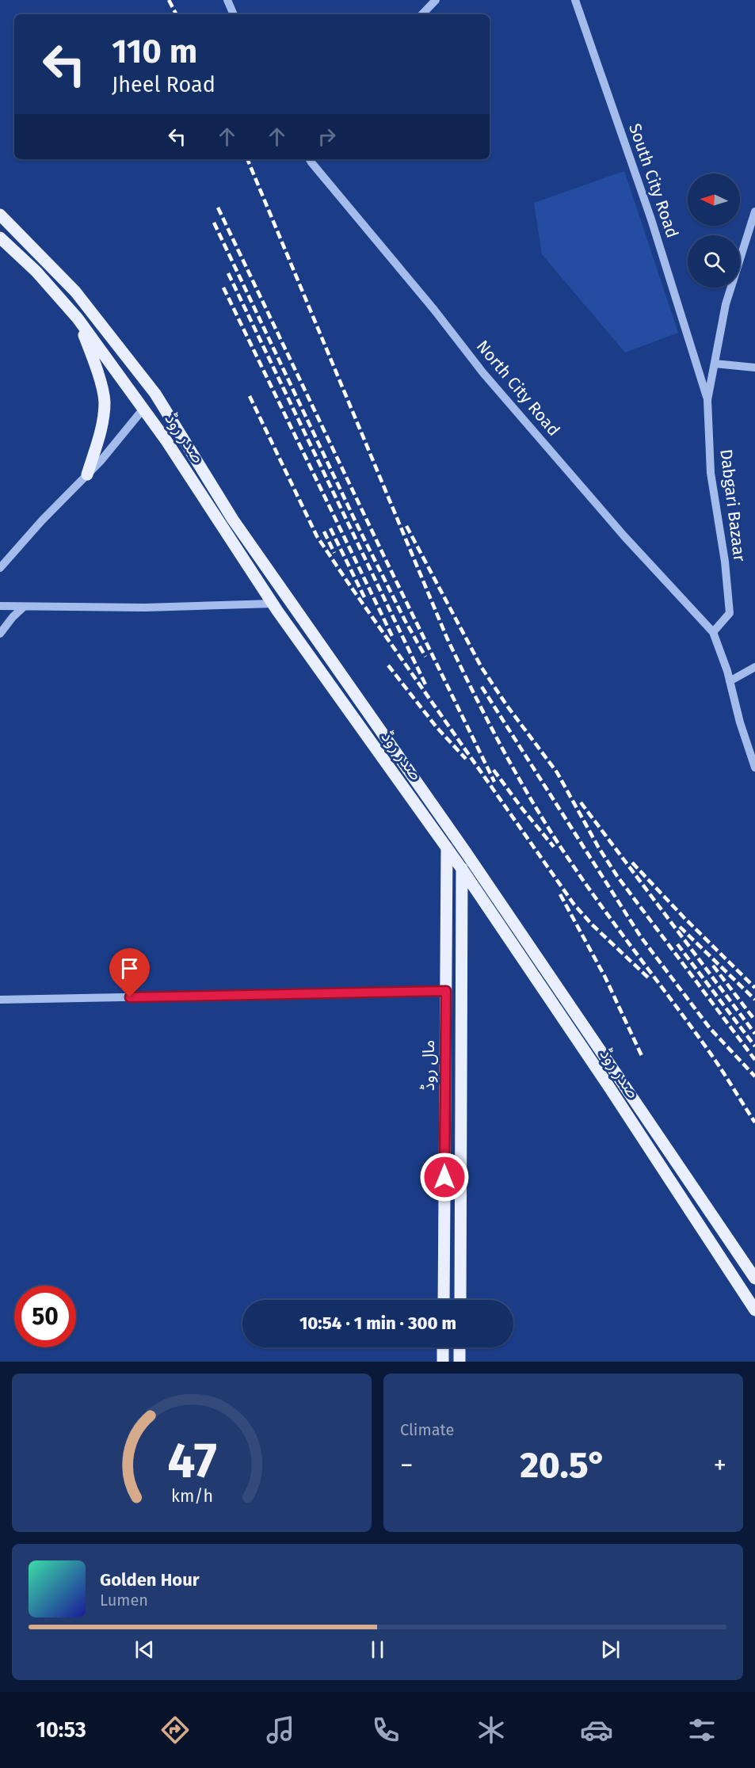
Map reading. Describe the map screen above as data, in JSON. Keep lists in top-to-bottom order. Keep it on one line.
{"streets":{"main road":["صدر روڈ","مال روڈ"],"street":["South City Road","North City Road","Dabgari Bazaar"]},"crossings":[["South City Road","Dabgari Bazaar"],["North City Road","Dabgari Bazaar"],["صدر روڈ","مال روڈ"]],"north":"left","page":{"turn":["110 m","Jheel Road"],"limit":"50","trip":"10:54 · 1 min · 300 m","tile":"Climate","heat":["−","20.5°","+"],"song":["Golden Hour","Lumen"],"tabs":"10:53","gauge":["47","km/h"]}}
